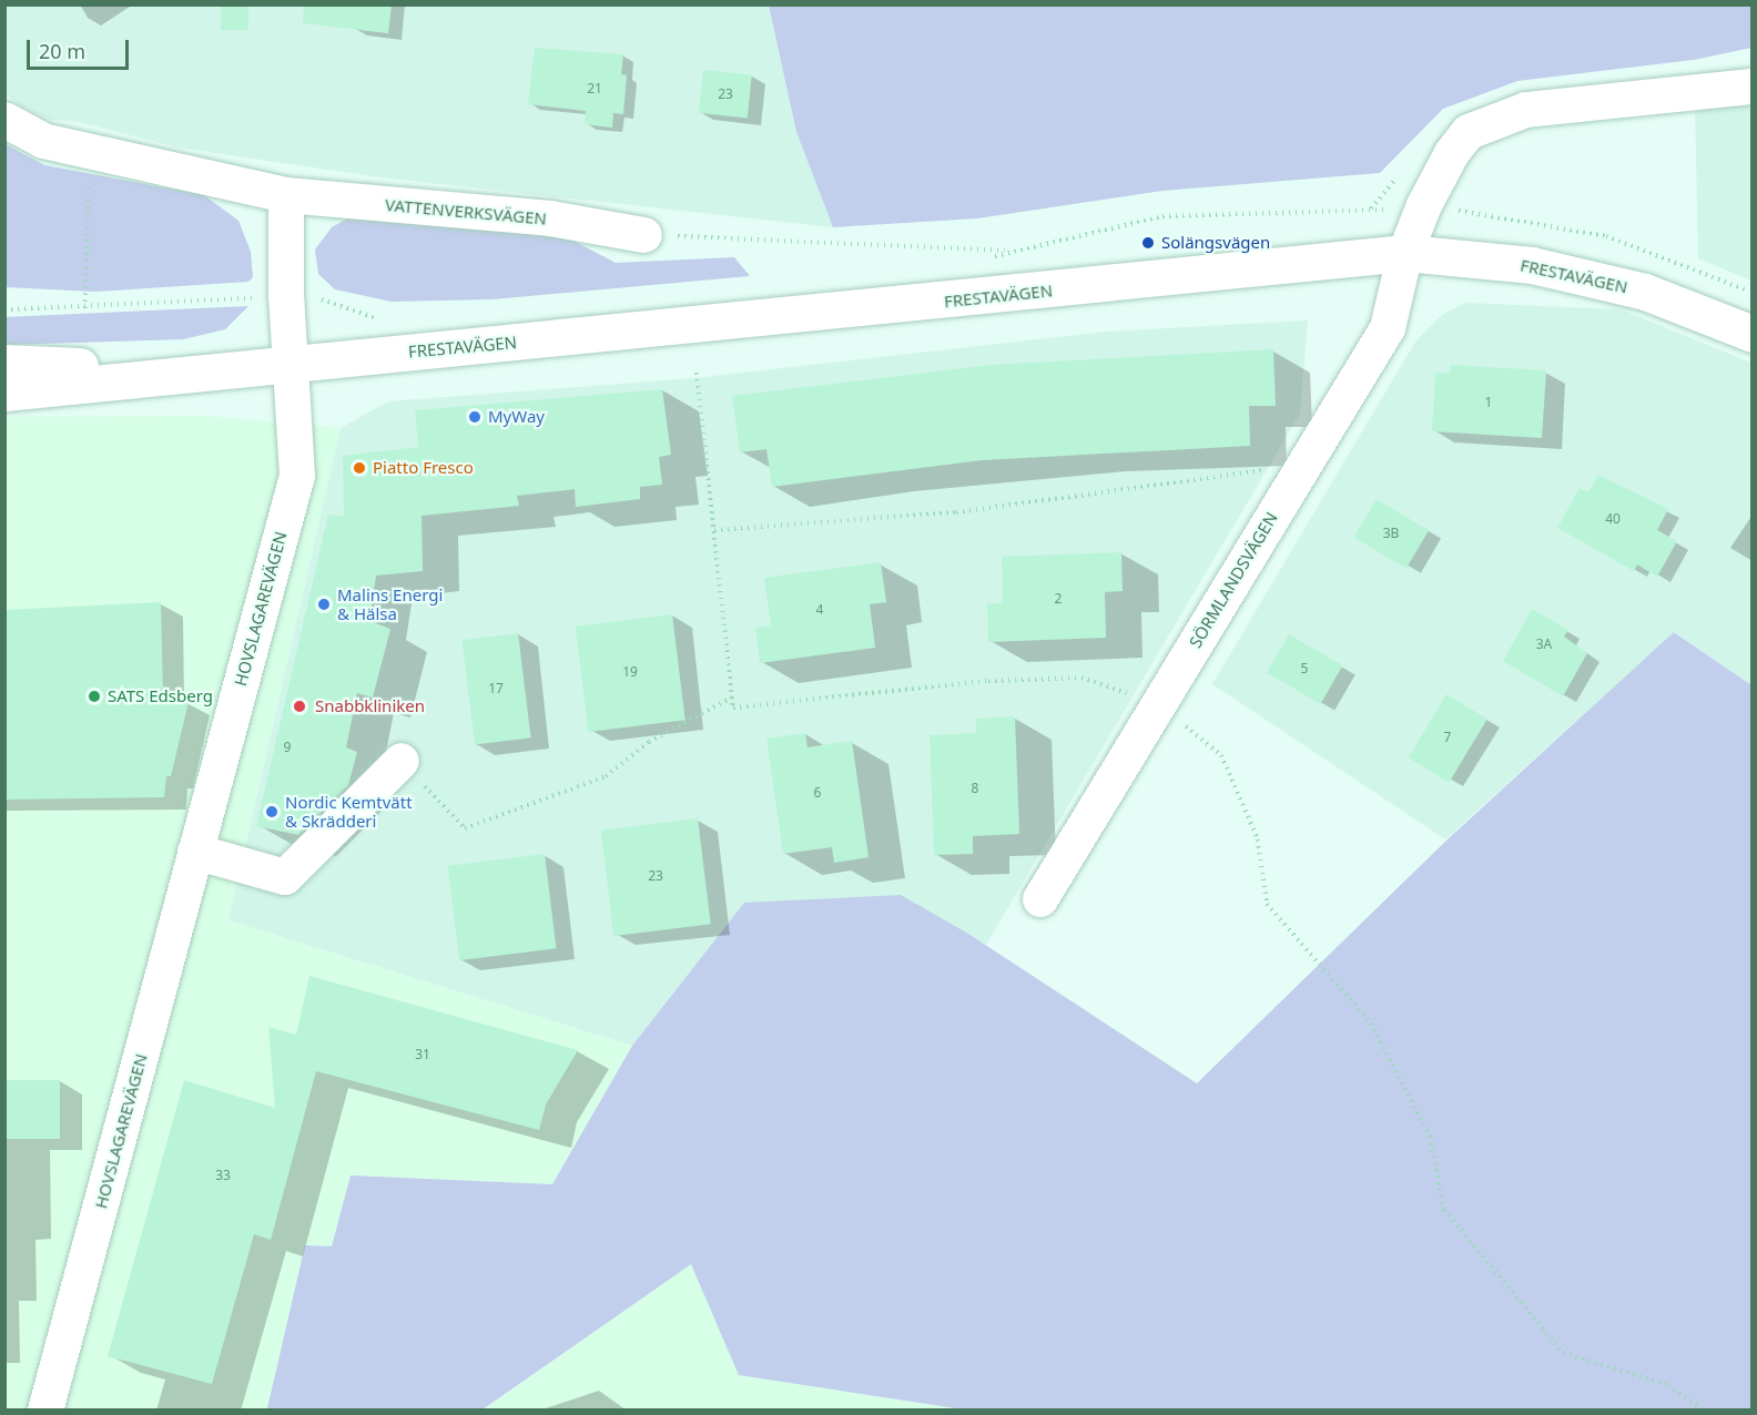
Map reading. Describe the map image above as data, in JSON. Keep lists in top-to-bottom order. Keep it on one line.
{"streets":{"street":["VATTENVERKSVÄGEN","FRESTAVÄGEN","SÖRMLANDSVÄGEN","HOVSLAGAREVÄGEN"]},"crossings":[["FRESTAVÄGEN","SÖRMLANDSVÄGEN"],["FRESTAVÄGEN","HOVSLAGAREVÄGEN"]],"places":["Solängsvägen","MyWay","Piatto Fresco","Malins Energi & Hälsa","SATS Edsberg","Snabbkliniken","Nordic Kemtvätt & Skrädderi"],"house_numbers":["21","23","1","40","3B","2","4","3A","5","19","17","7","9","8","6","23","31","33"],"scale_bar":"20 m"}
